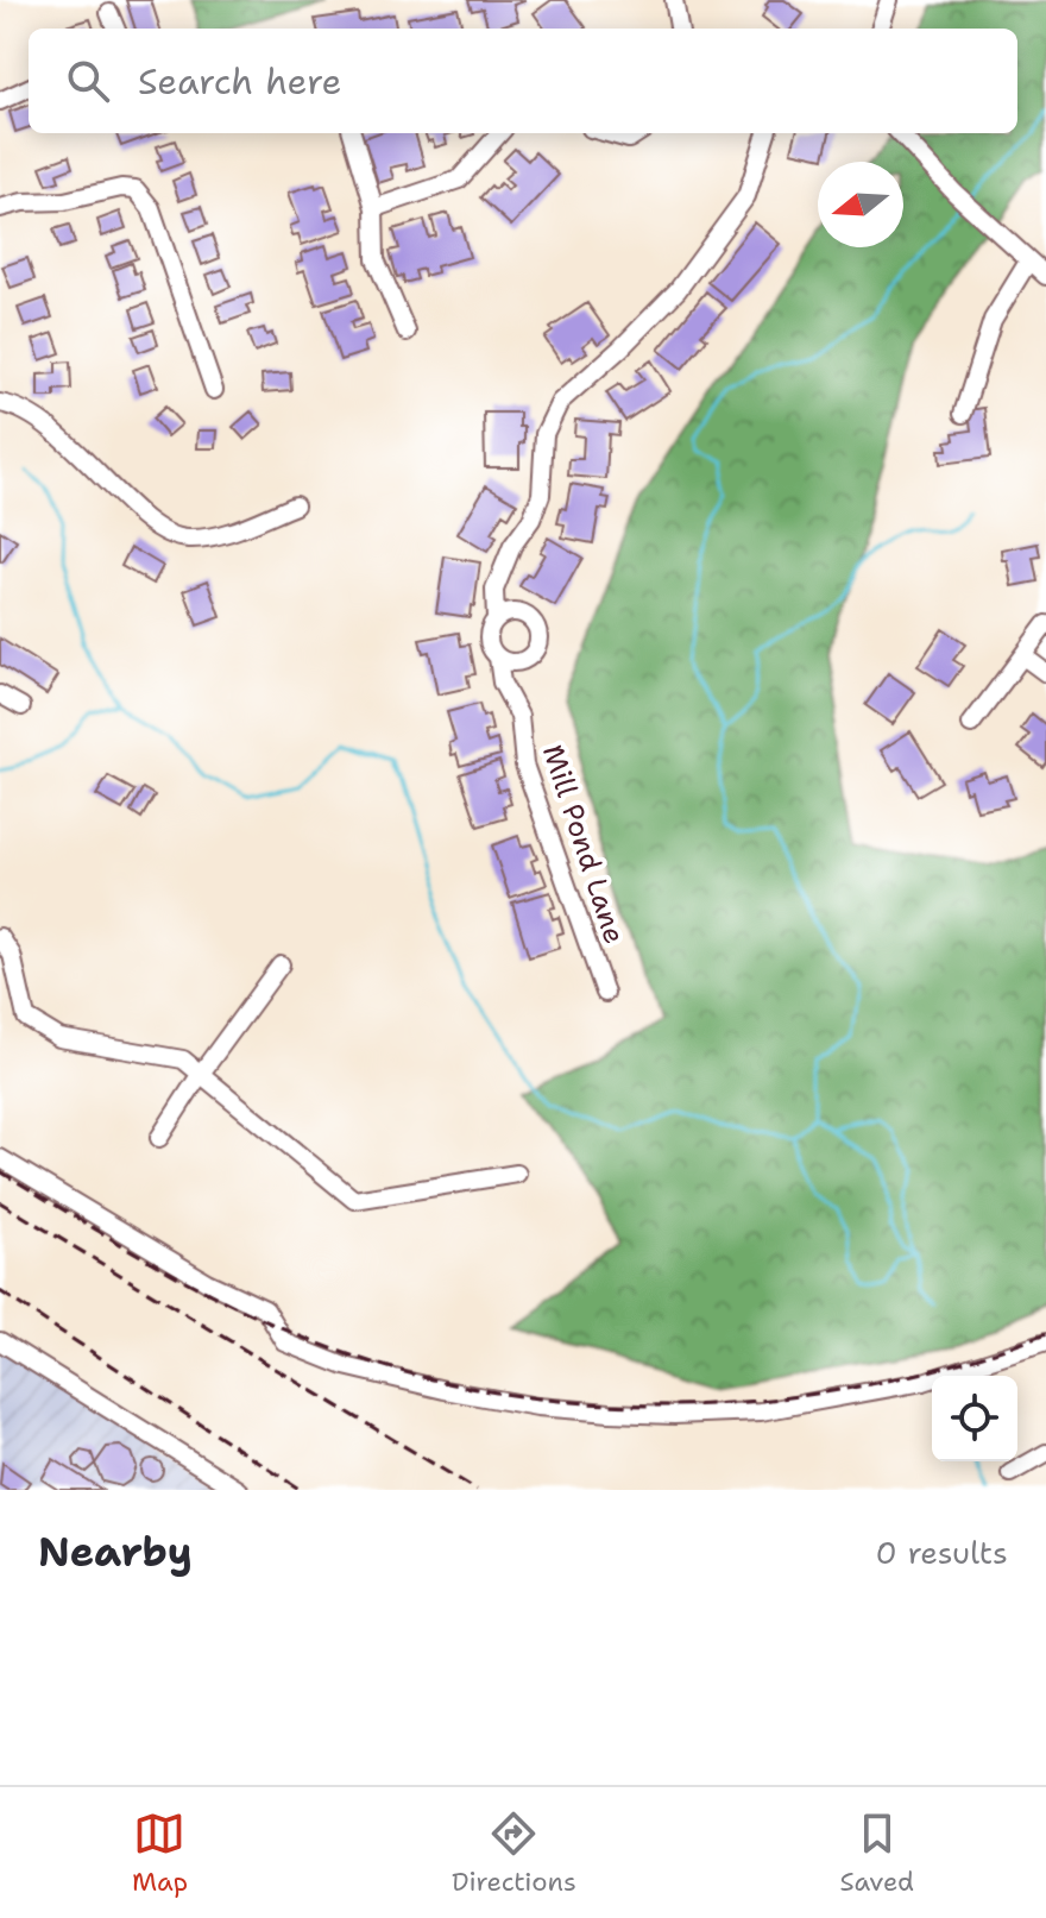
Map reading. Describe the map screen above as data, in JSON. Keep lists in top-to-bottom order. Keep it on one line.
{"streets":{"street":["Mill Pond Lane"]},"north":"left","page":{"search":"Search here","heading":["Nearby","0 results"],"nav":["Map","Directions","Saved"]}}
